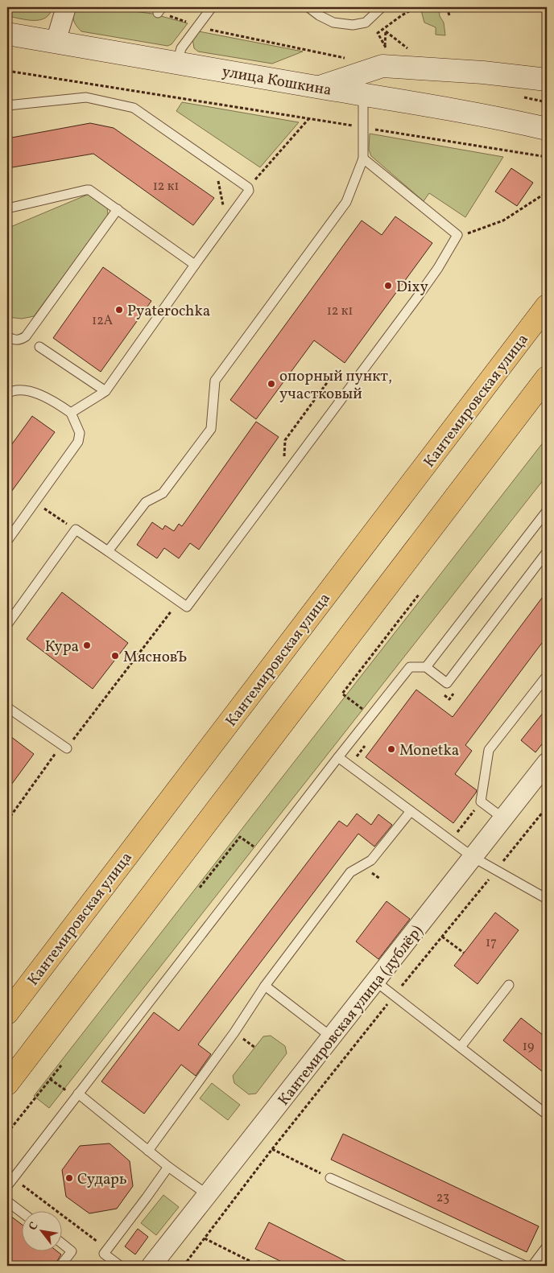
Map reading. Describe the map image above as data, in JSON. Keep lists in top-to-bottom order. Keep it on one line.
{"streets":{"main road":["улица Кошкина","Кантемировская улица"],"street":["Кантемировская улица (дублёр)"]},"places":["Dixy","Pyaterochka","опорный пункт, участковый","Кура","МясновЪ","Monetka","Сударь"],"house_numbers":["12 к1","12 к1","12А","17","19","23"],"north":"top left"}
